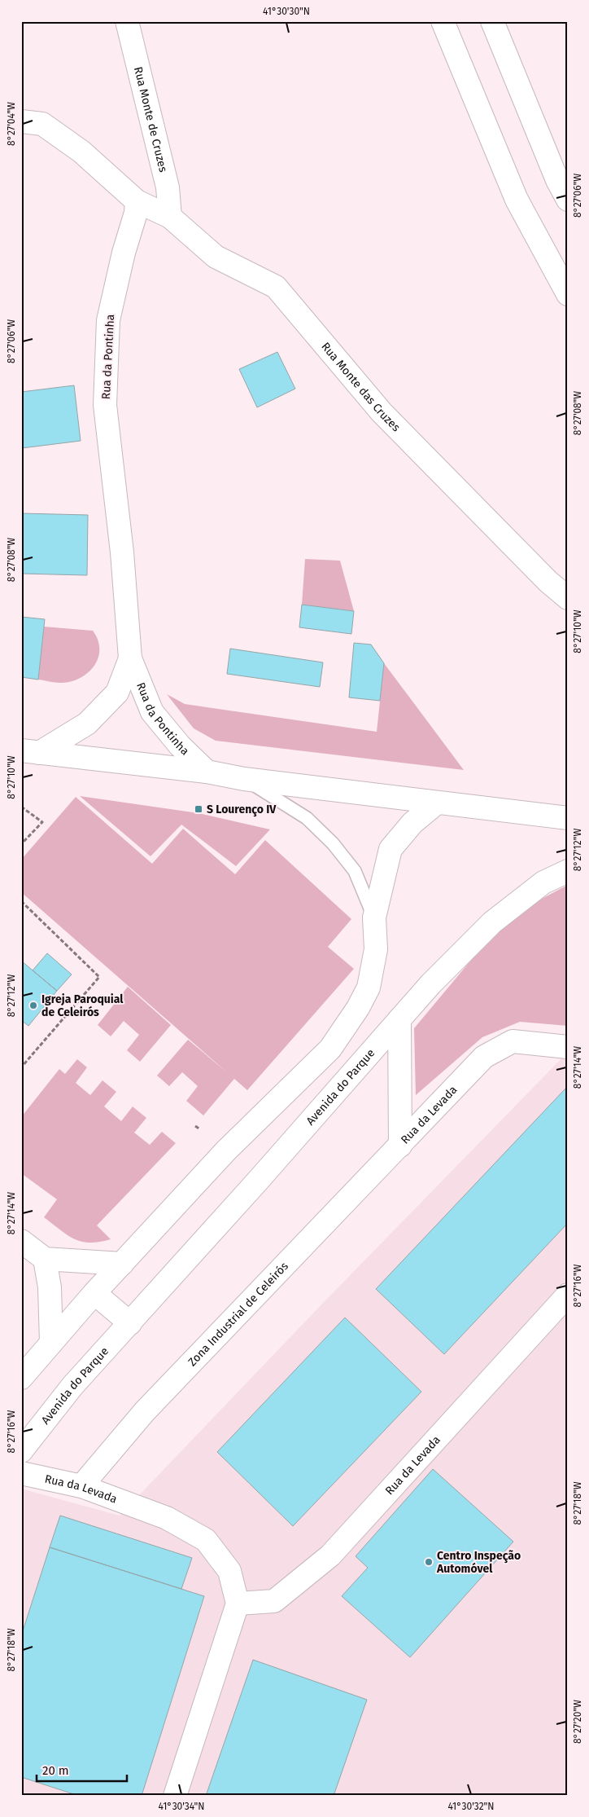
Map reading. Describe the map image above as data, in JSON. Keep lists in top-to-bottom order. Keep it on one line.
{"streets":{"main road":["Rua Monte de Cruzes","Rua da Pontinha","Rua Monte das Cruzes","Avenida do Parque","Rua da Levada","Zona Industrial de Celeirós"]},"crossings":[["Rua Monte de Cruzes","Rua Monte das Cruzes"],["Rua da Pontinha","Rua Monte das Cruzes"],["Avenida do Parque","Rua da Levada"],["Rua da Levada","Zona Industrial de Celeirós"]],"places":{"transit":["S Lourenço IV"],"other":["Igreja Paroquial de Celeirós","Centro Inspeção Automóvel"]},"scale_bar":"20 m","coordinates":["41°30'30\"N","8°27'04\"W","8°27'06\"W","8°27'08\"W","8°27'10\"W","8°27'12\"W","8°27'14\"W","8°27'16\"W","8°27'18\"W","8°27'20\"W","41°30'34\"N","41°30'32\"N"]}
